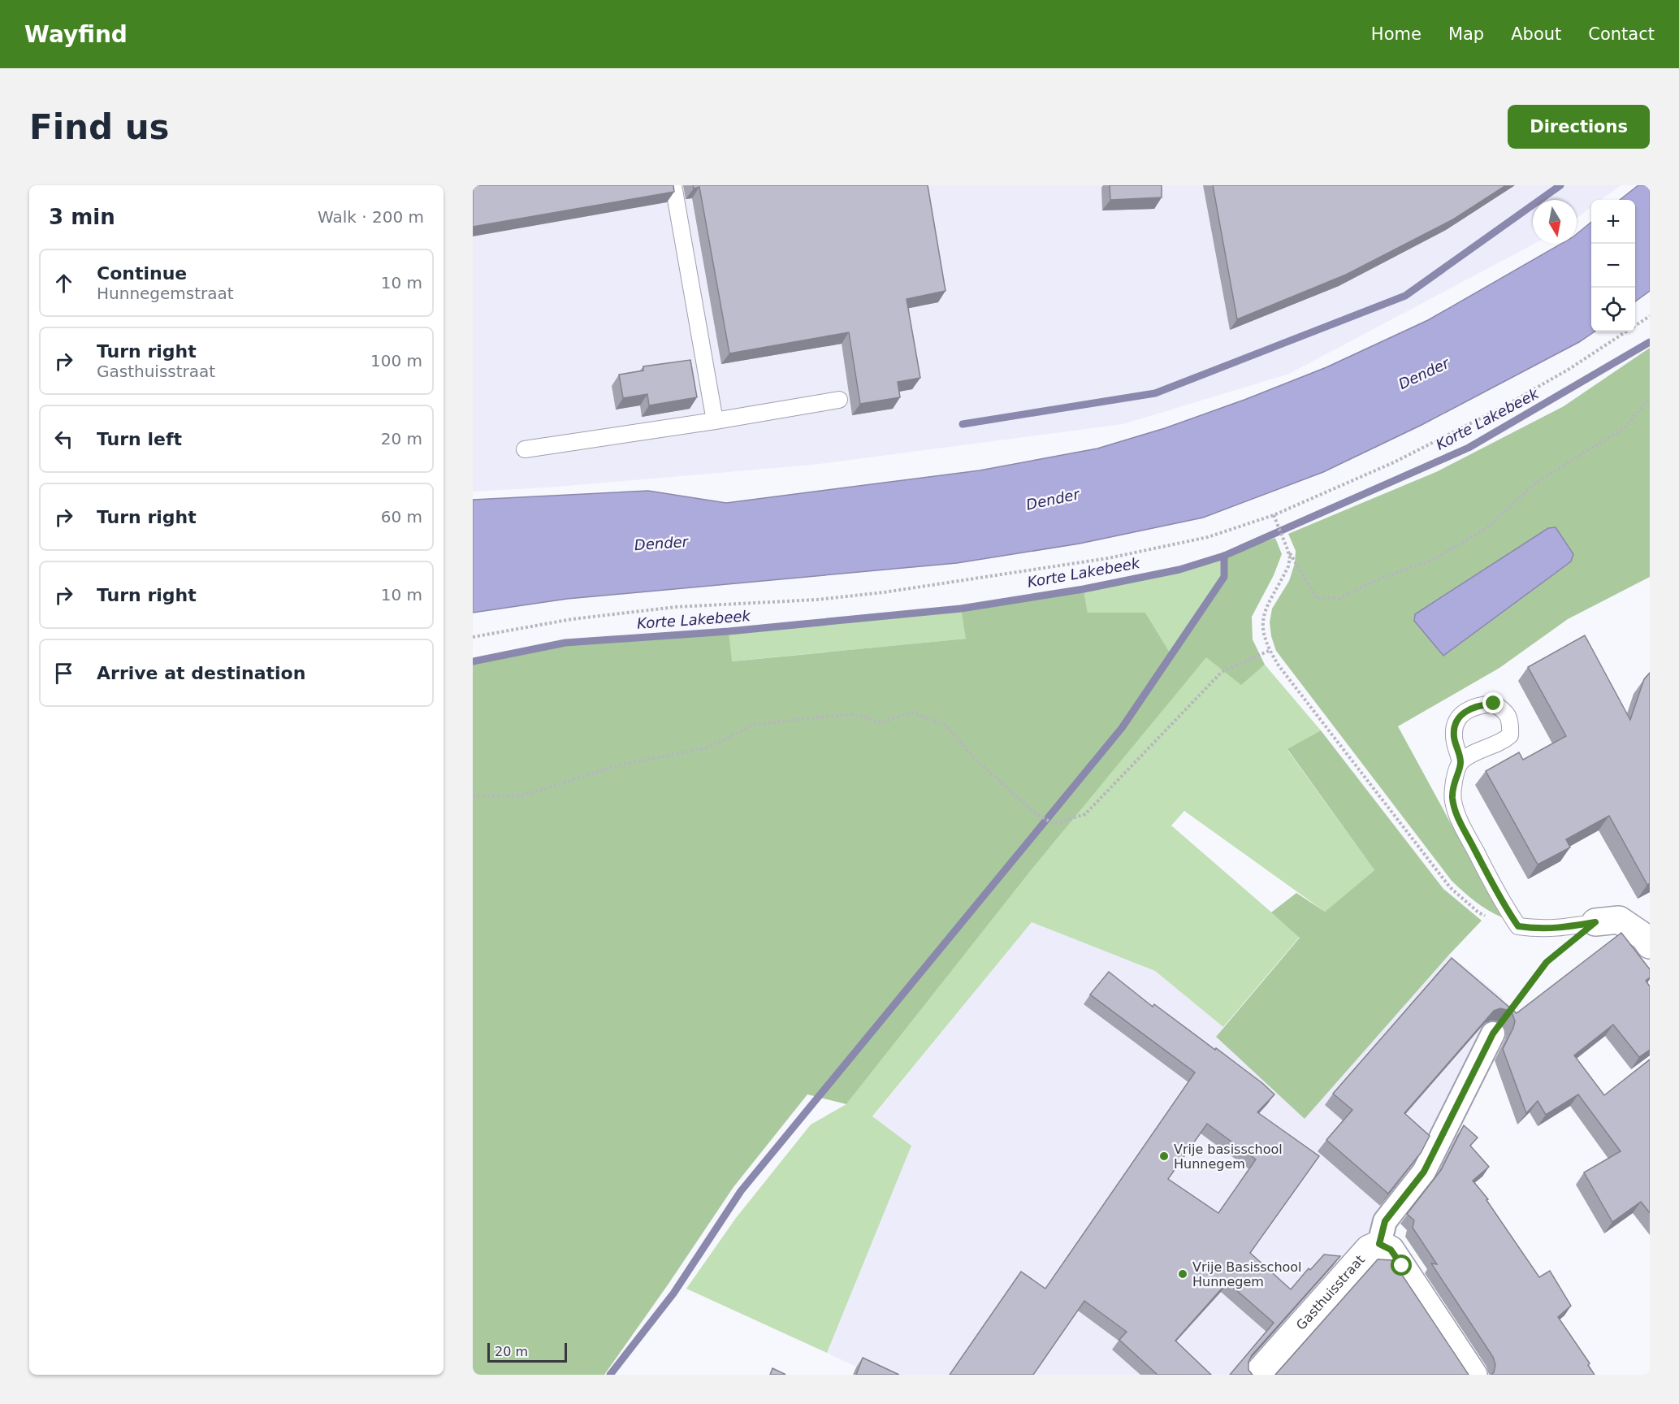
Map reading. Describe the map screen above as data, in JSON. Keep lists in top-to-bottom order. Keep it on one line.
{"streets":{"street":["Gasthuisstraat"]},"water":["Dender","Korte Lakebeek"],"places":["Vrije basisschool Hunnegem","Vrije Basisschool Hunnegem"],"scale_bar":"20 m","north":"bottom","page":{"header":"Wayfind","nav":["Home","Map","About","Contact"],"buttons":"Directions","title":"Find us","heading":["3 min","Walk · 200 m"],"map_buttons":["+","−"],"list":[["Continue","Hunnegemstraat","10 m"],["Turn right","Gasthuisstraat","100 m"],["Turn left","20 m"],["Turn right","60 m"],["Turn right","10 m"],"Arrive at destination"],"scale":"20 m"}}
